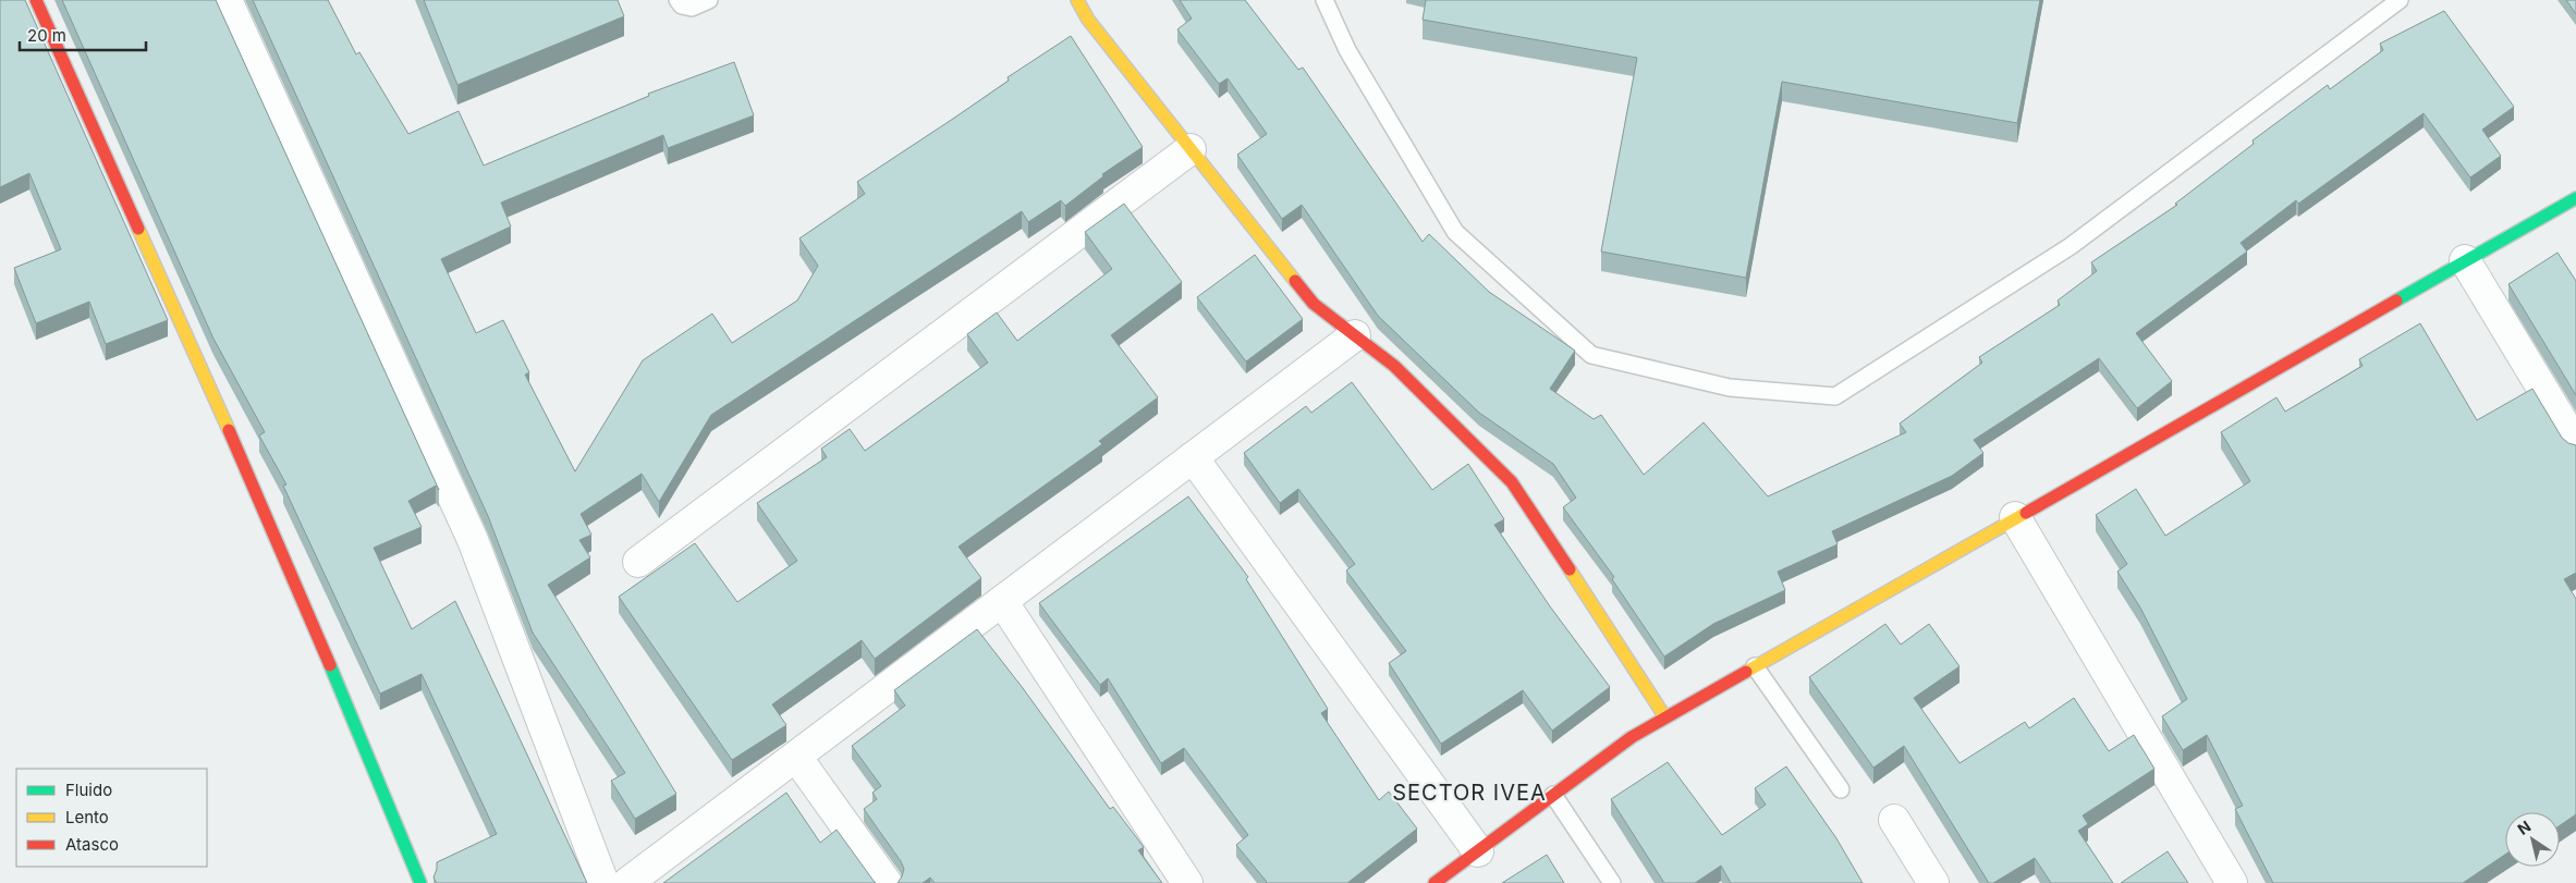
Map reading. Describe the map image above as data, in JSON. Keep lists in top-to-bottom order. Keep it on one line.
{"districts":["SECTOR IVEA"],"legend":["Fluido","Lento","Atasco"],"scale_bar":"20 m","north":"top left"}
